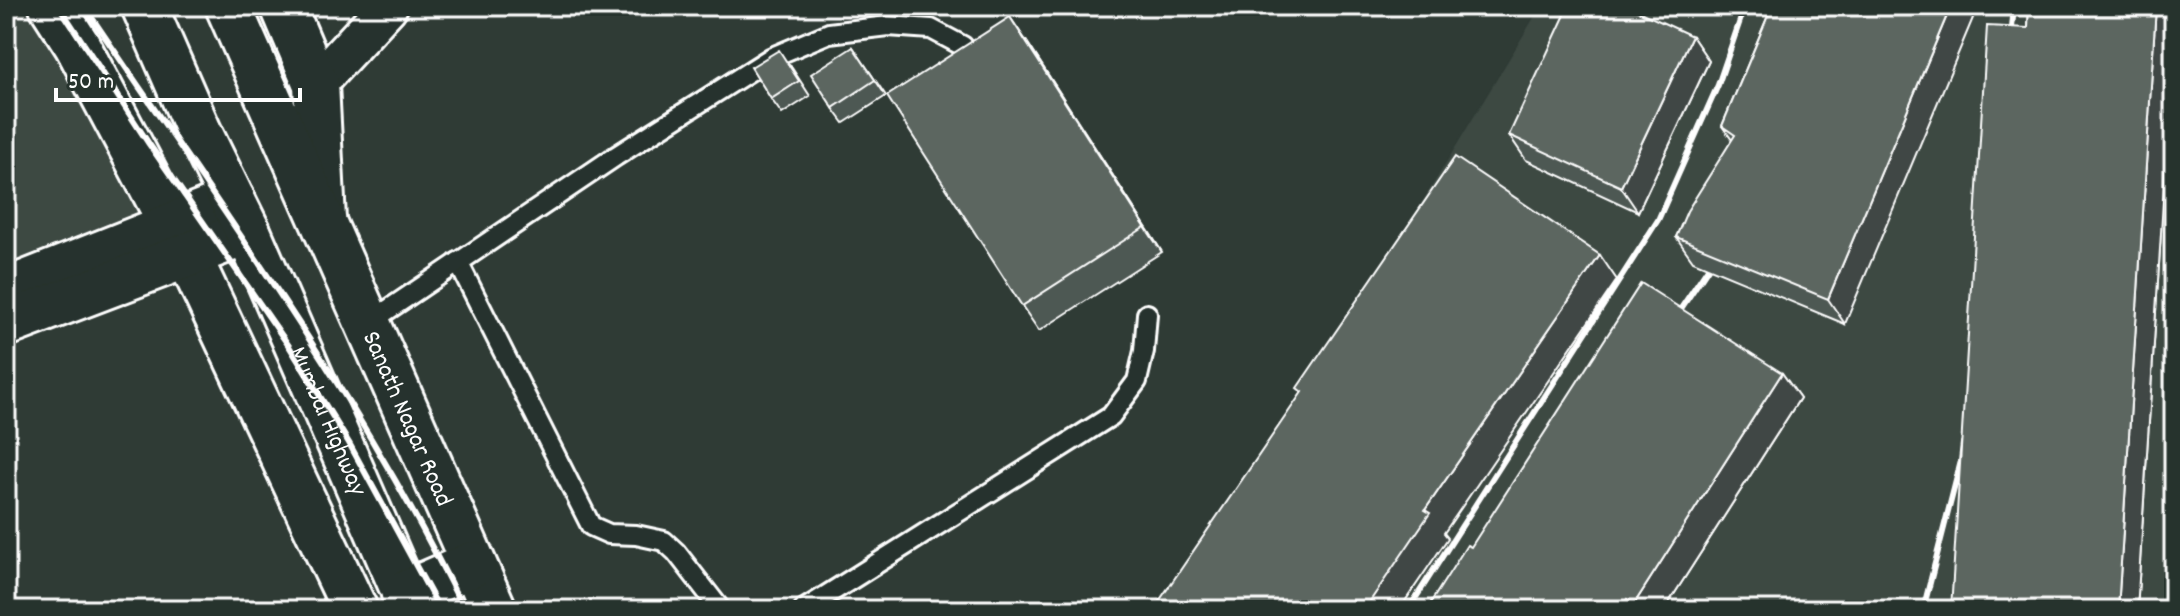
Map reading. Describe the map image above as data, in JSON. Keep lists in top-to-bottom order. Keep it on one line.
{"streets":{"main road":["Sanath Nagar Road","Mumbai Highway"]},"scale_bar":"50 m"}
